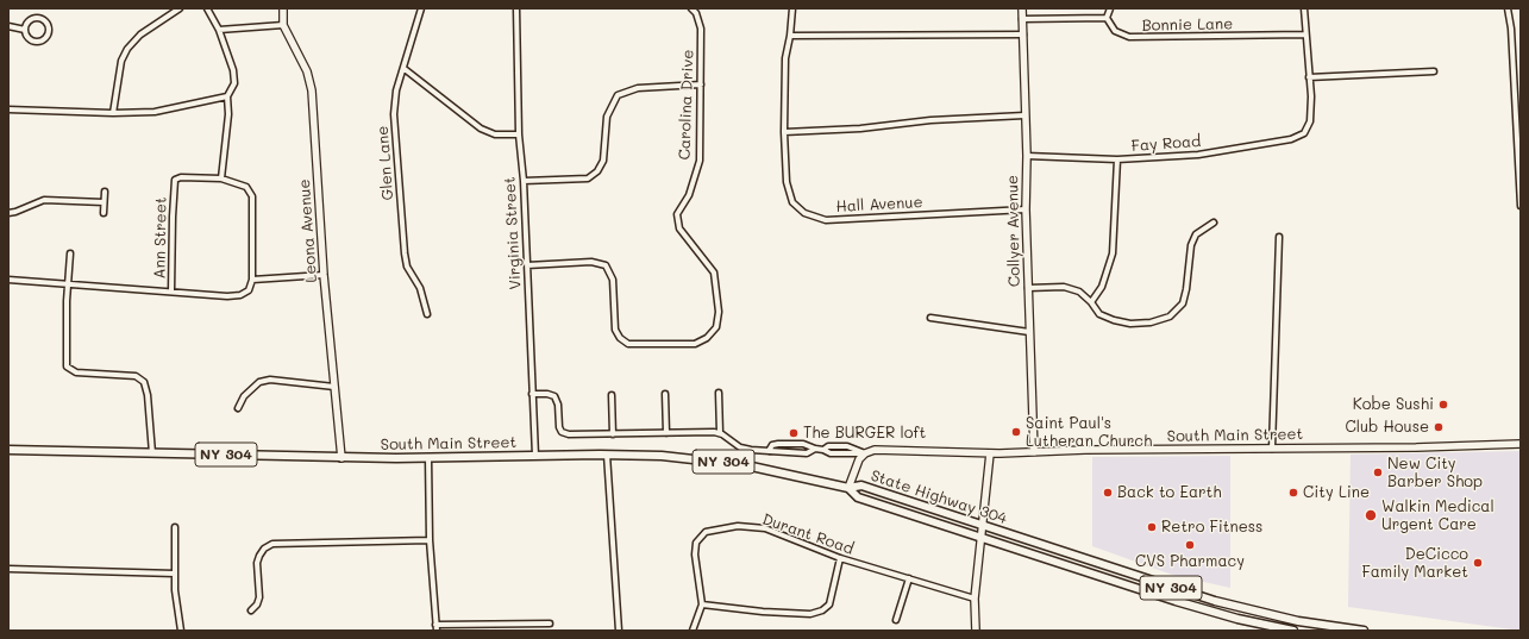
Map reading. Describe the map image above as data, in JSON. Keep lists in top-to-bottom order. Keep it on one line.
{"streets":{"main road":["South Main Street","NY 304","State Highway 304"],"street":["Bonnie Lane","Carolina Drive","Fay Road","Glen Lane","Hall Avenue","Leona Avenue","Collyer Avenue","Virginia Street","Ann Street","Durant Road"]},"crossings":[["Carolina Drive","Virginia Street"],["Fay Road","Collyer Avenue"],["Hall Avenue","Collyer Avenue"],["Leona Avenue","South Main Street"],["Collyer Avenue","South Main Street"],["Virginia Street","South Main Street"],["South Main Street","State Highway 304"]],"places":["Kobe Sushi","Club House","Saint Paul's Lutheran Church","The BURGER loft","New City Barber Shop","Back to Earth","City Line","Walkin Medical Urgent Care","Retro Fitness","CVS Pharmacy","DeCicco Family Market"]}
